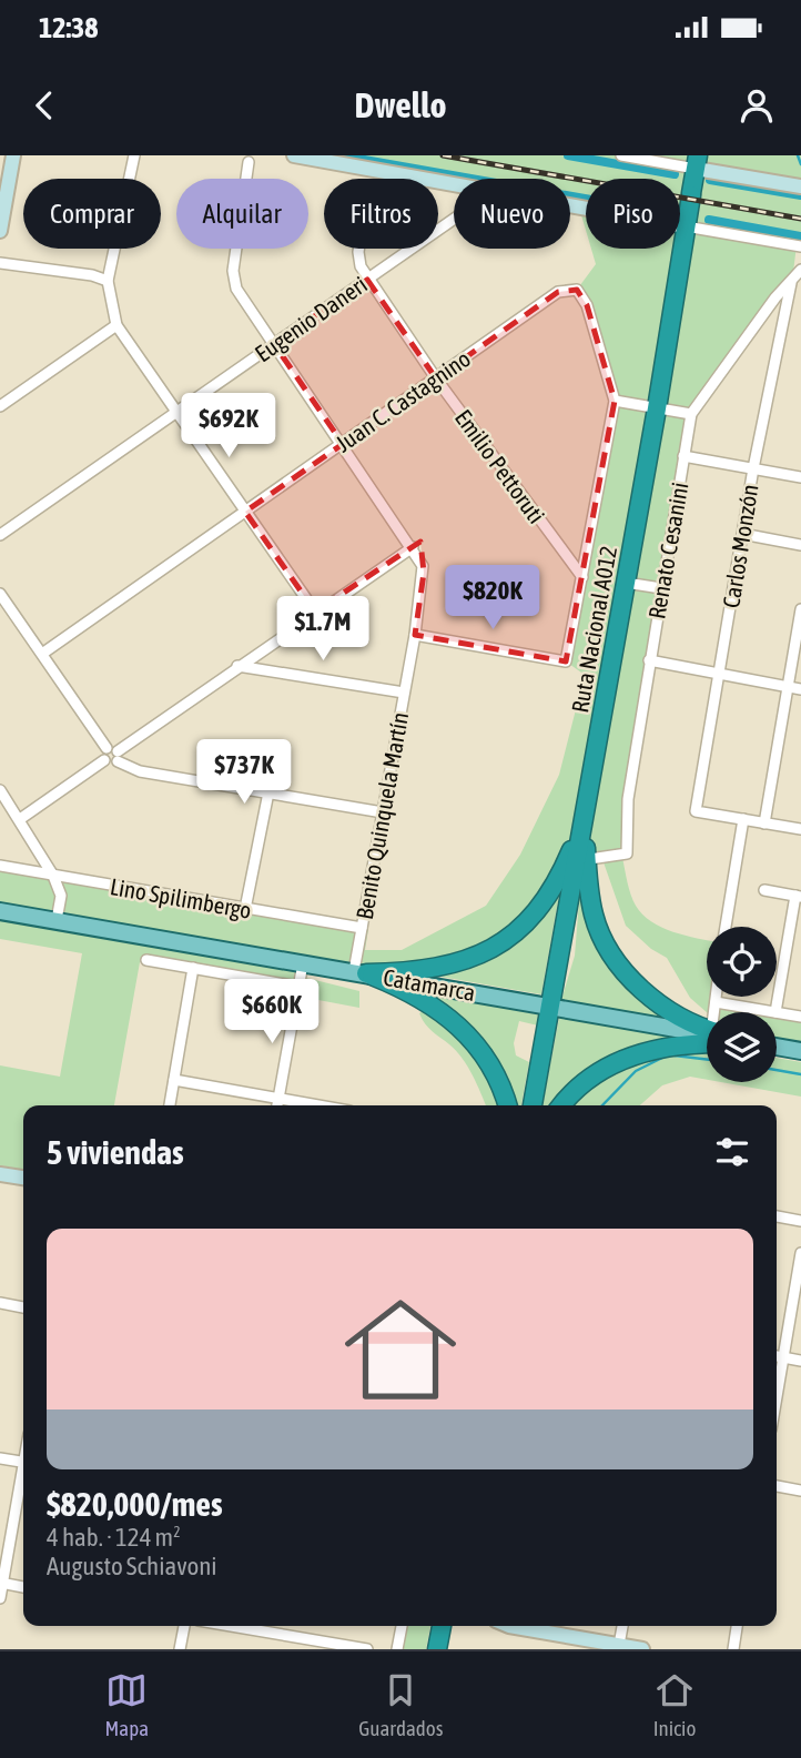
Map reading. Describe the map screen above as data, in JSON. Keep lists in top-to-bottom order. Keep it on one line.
{"streets":{"highway":["Ruta Nacional A012"],"main road":["Catamarca"],"street":["Eugenio Daneri","Juan C. Castagnino","Emilio Pettoruti","Carlos Monzón","Renato Cesanini","Benito Quinquela Martín","Lino Spilimbergo"]},"crossings":[["Eugenio Daneri","Emilio Pettoruti"],["Eugenio Daneri","Benito Quinquela Martín"],["Juan C. Castagnino","Emilio Pettoruti"],["Juan C. Castagnino","Benito Quinquela Martín"],["Carlos Monzón","Renato Cesanini"],["Renato Cesanini","Ruta Nacional A012"],["Benito Quinquela Martín","Lino Spilimbergo"],["Benito Quinquela Martín","Catamarca"]],"page":{"status":"12:38","header":"Dwello","chip":["Comprar","Alquilar","Filtros","Nuevo","Piso"],"price":["$692K","$820K","$1.7M","$737K","$660K"],"heading":"5 viviendas","list":[{"name":"$820,000/mes","note":"4 hab. · 124 m² · Augusto Schiavoni"}],"tabs":["Mapa","Guardados","Inicio"]}}
